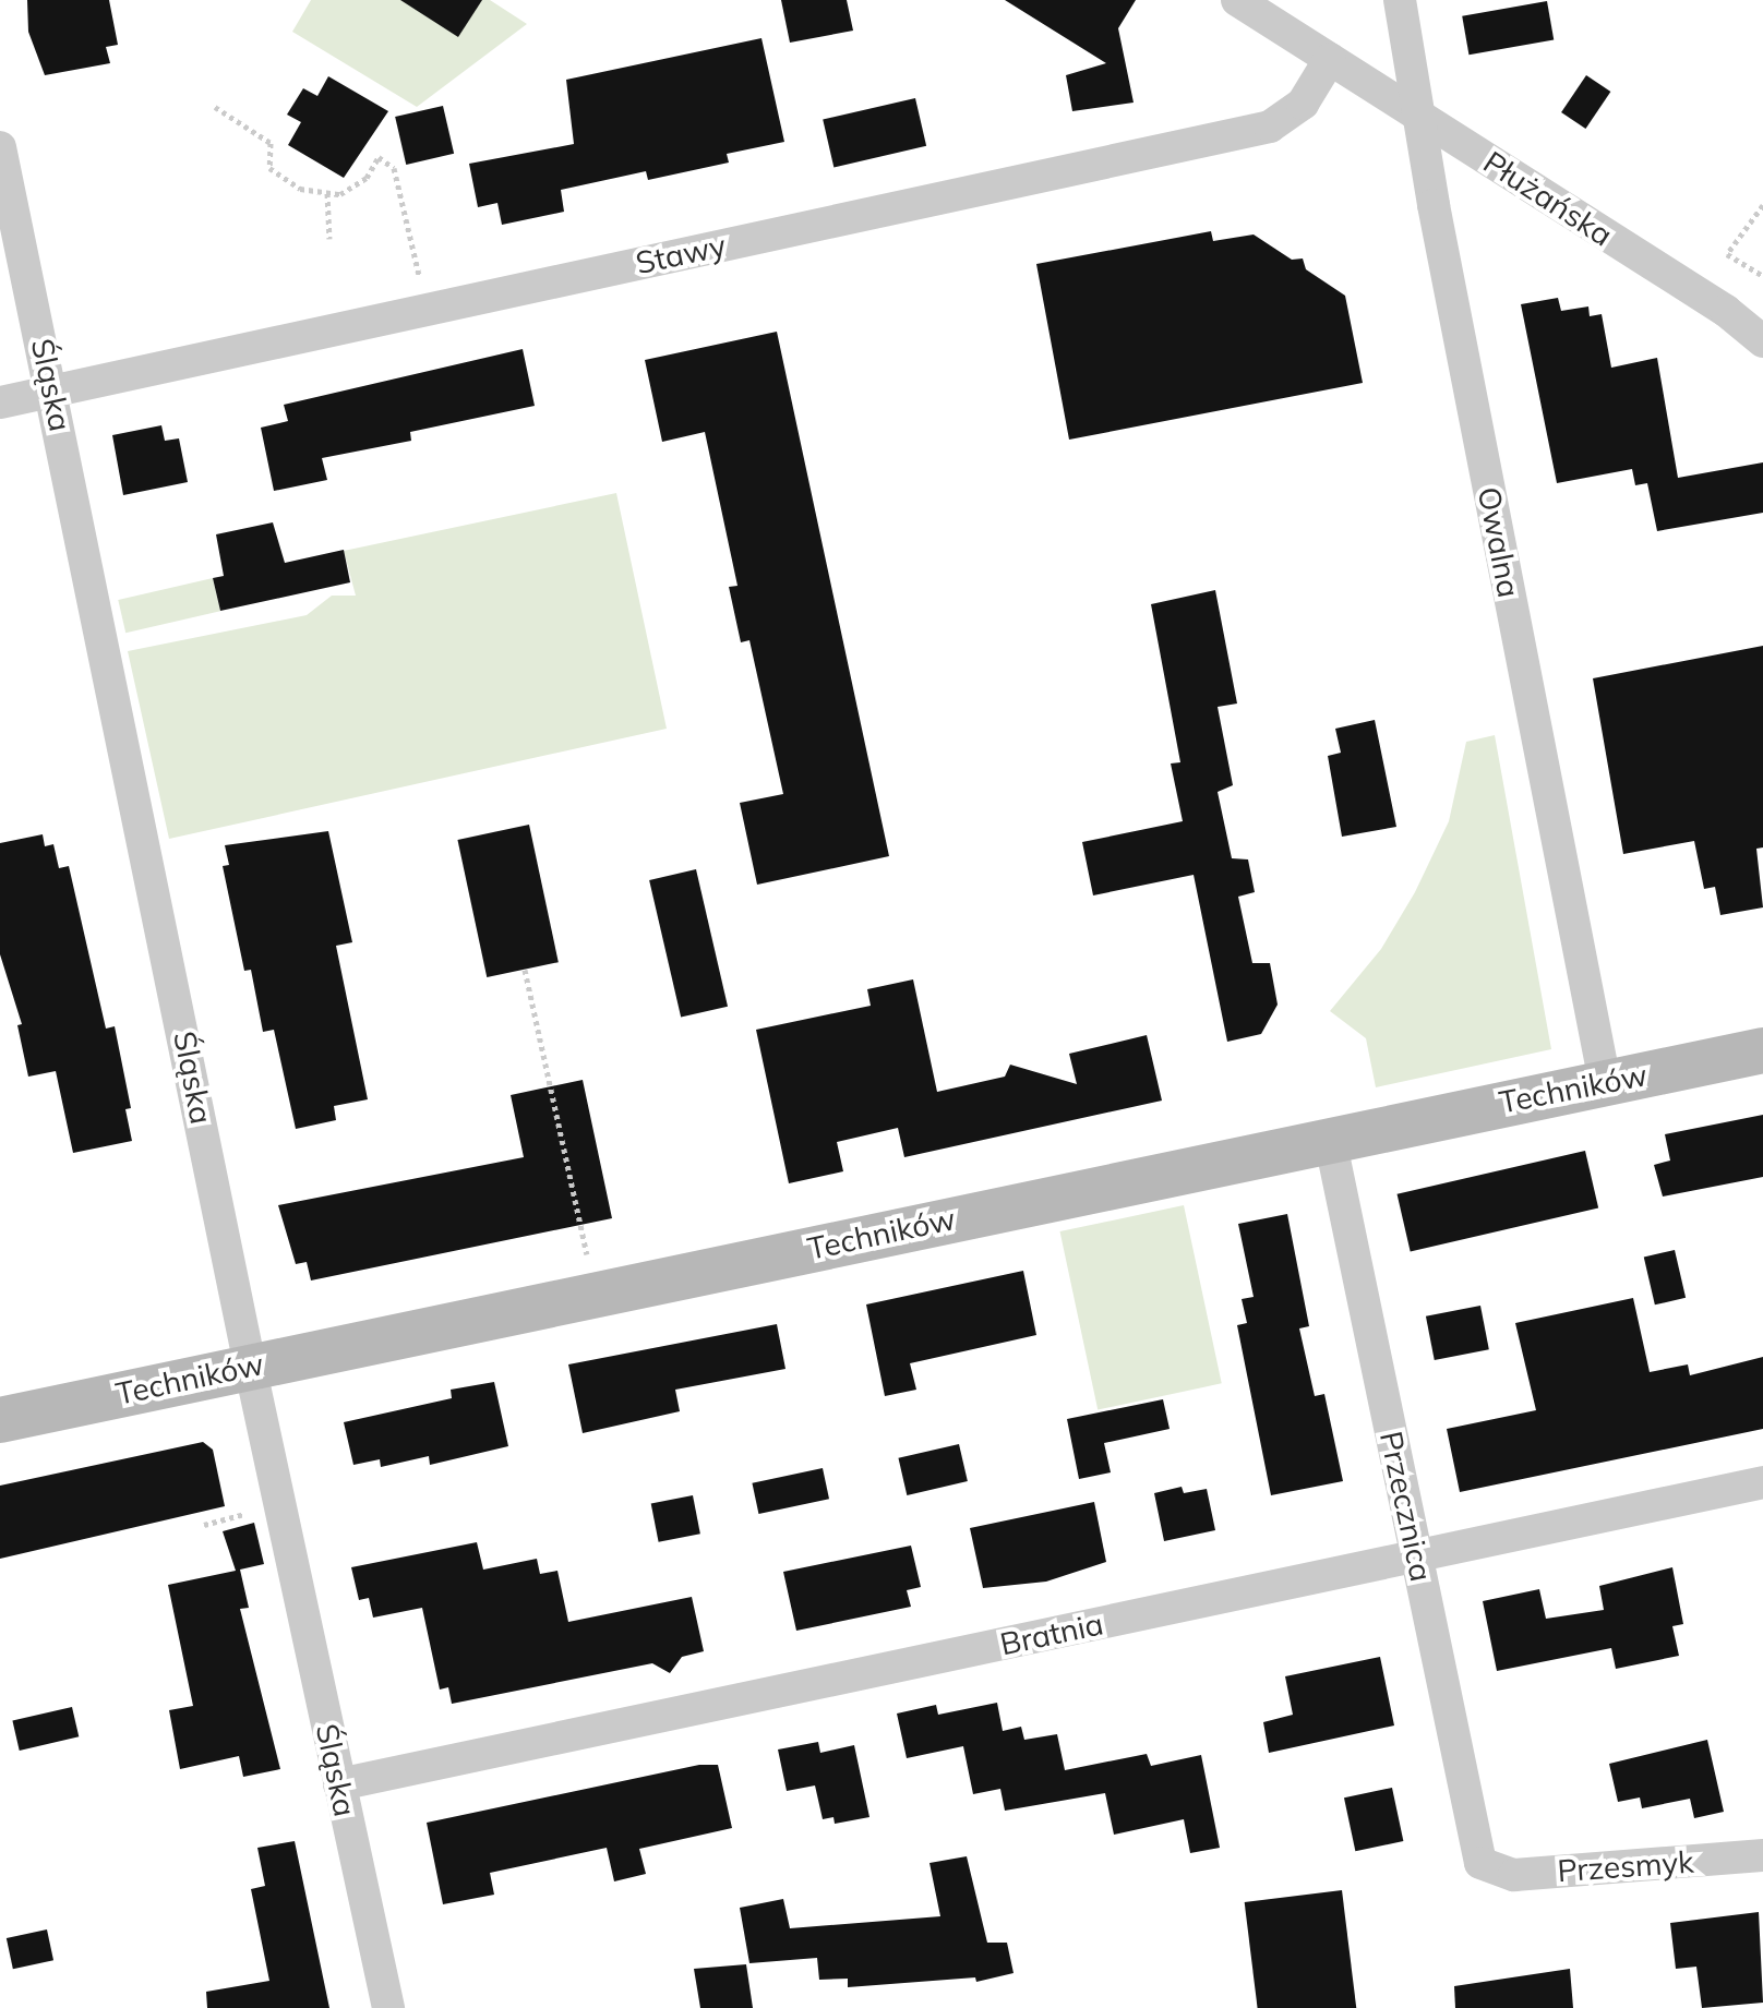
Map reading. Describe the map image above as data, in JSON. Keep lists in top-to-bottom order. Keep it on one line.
{"streets":{"street":["Płużańska","Stawy","Śląska","Owalna","Techników","Przecznica","Bratnia","Przesmyk"]},"crossings":[["Płużańska","Stawy"],["Płużańska","Owalna"],["Stawy","Śląska"],["Śląska","Techników"],["Śląska","Bratnia"],["Owalna","Techników"],["Techników","Przecznica"],["Przecznica","Bratnia"],["Przecznica","Przesmyk"]]}
